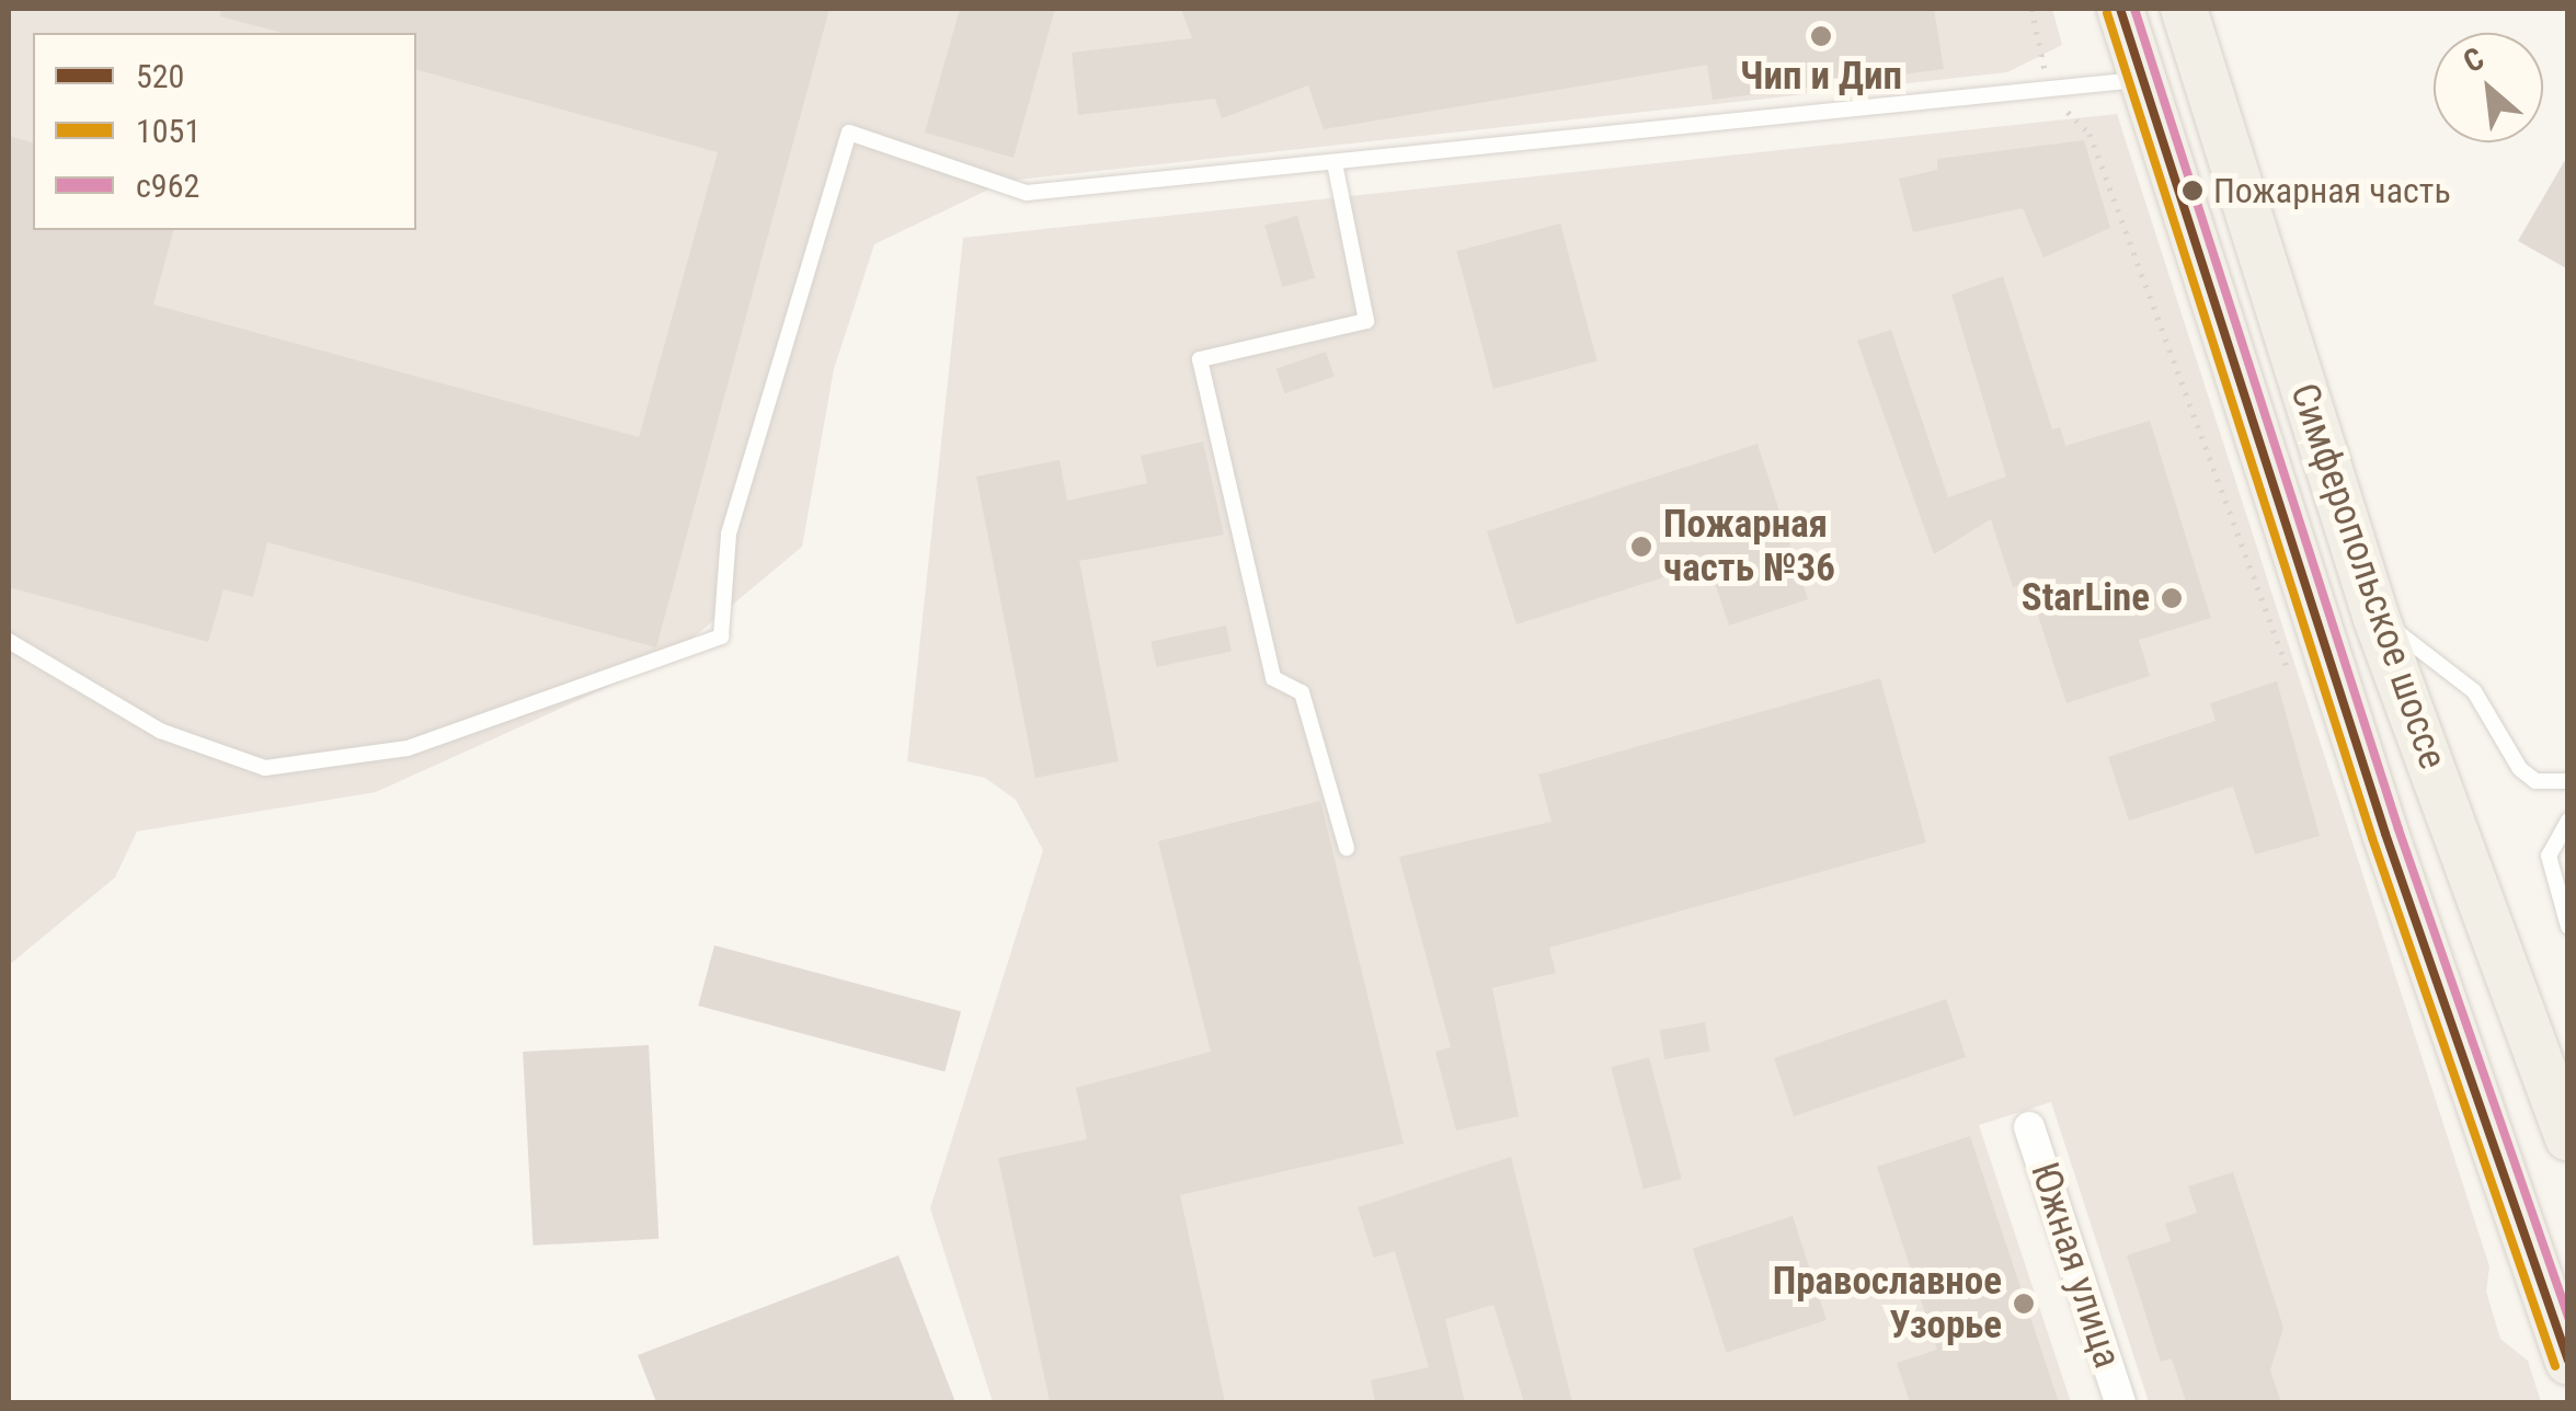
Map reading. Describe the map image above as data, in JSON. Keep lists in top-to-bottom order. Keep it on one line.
{"streets":{"main road":["Симферопольское шоссе"],"street":["Южная улица"]},"places":["Чип и Дип","Пожарная часть","Пожарная часть №36","StarLine","Православное Узорье"],"lines":["transit line 520","transit line с962","transit line 1051"],"legend":["520","1051","с962"],"north":"top left"}
